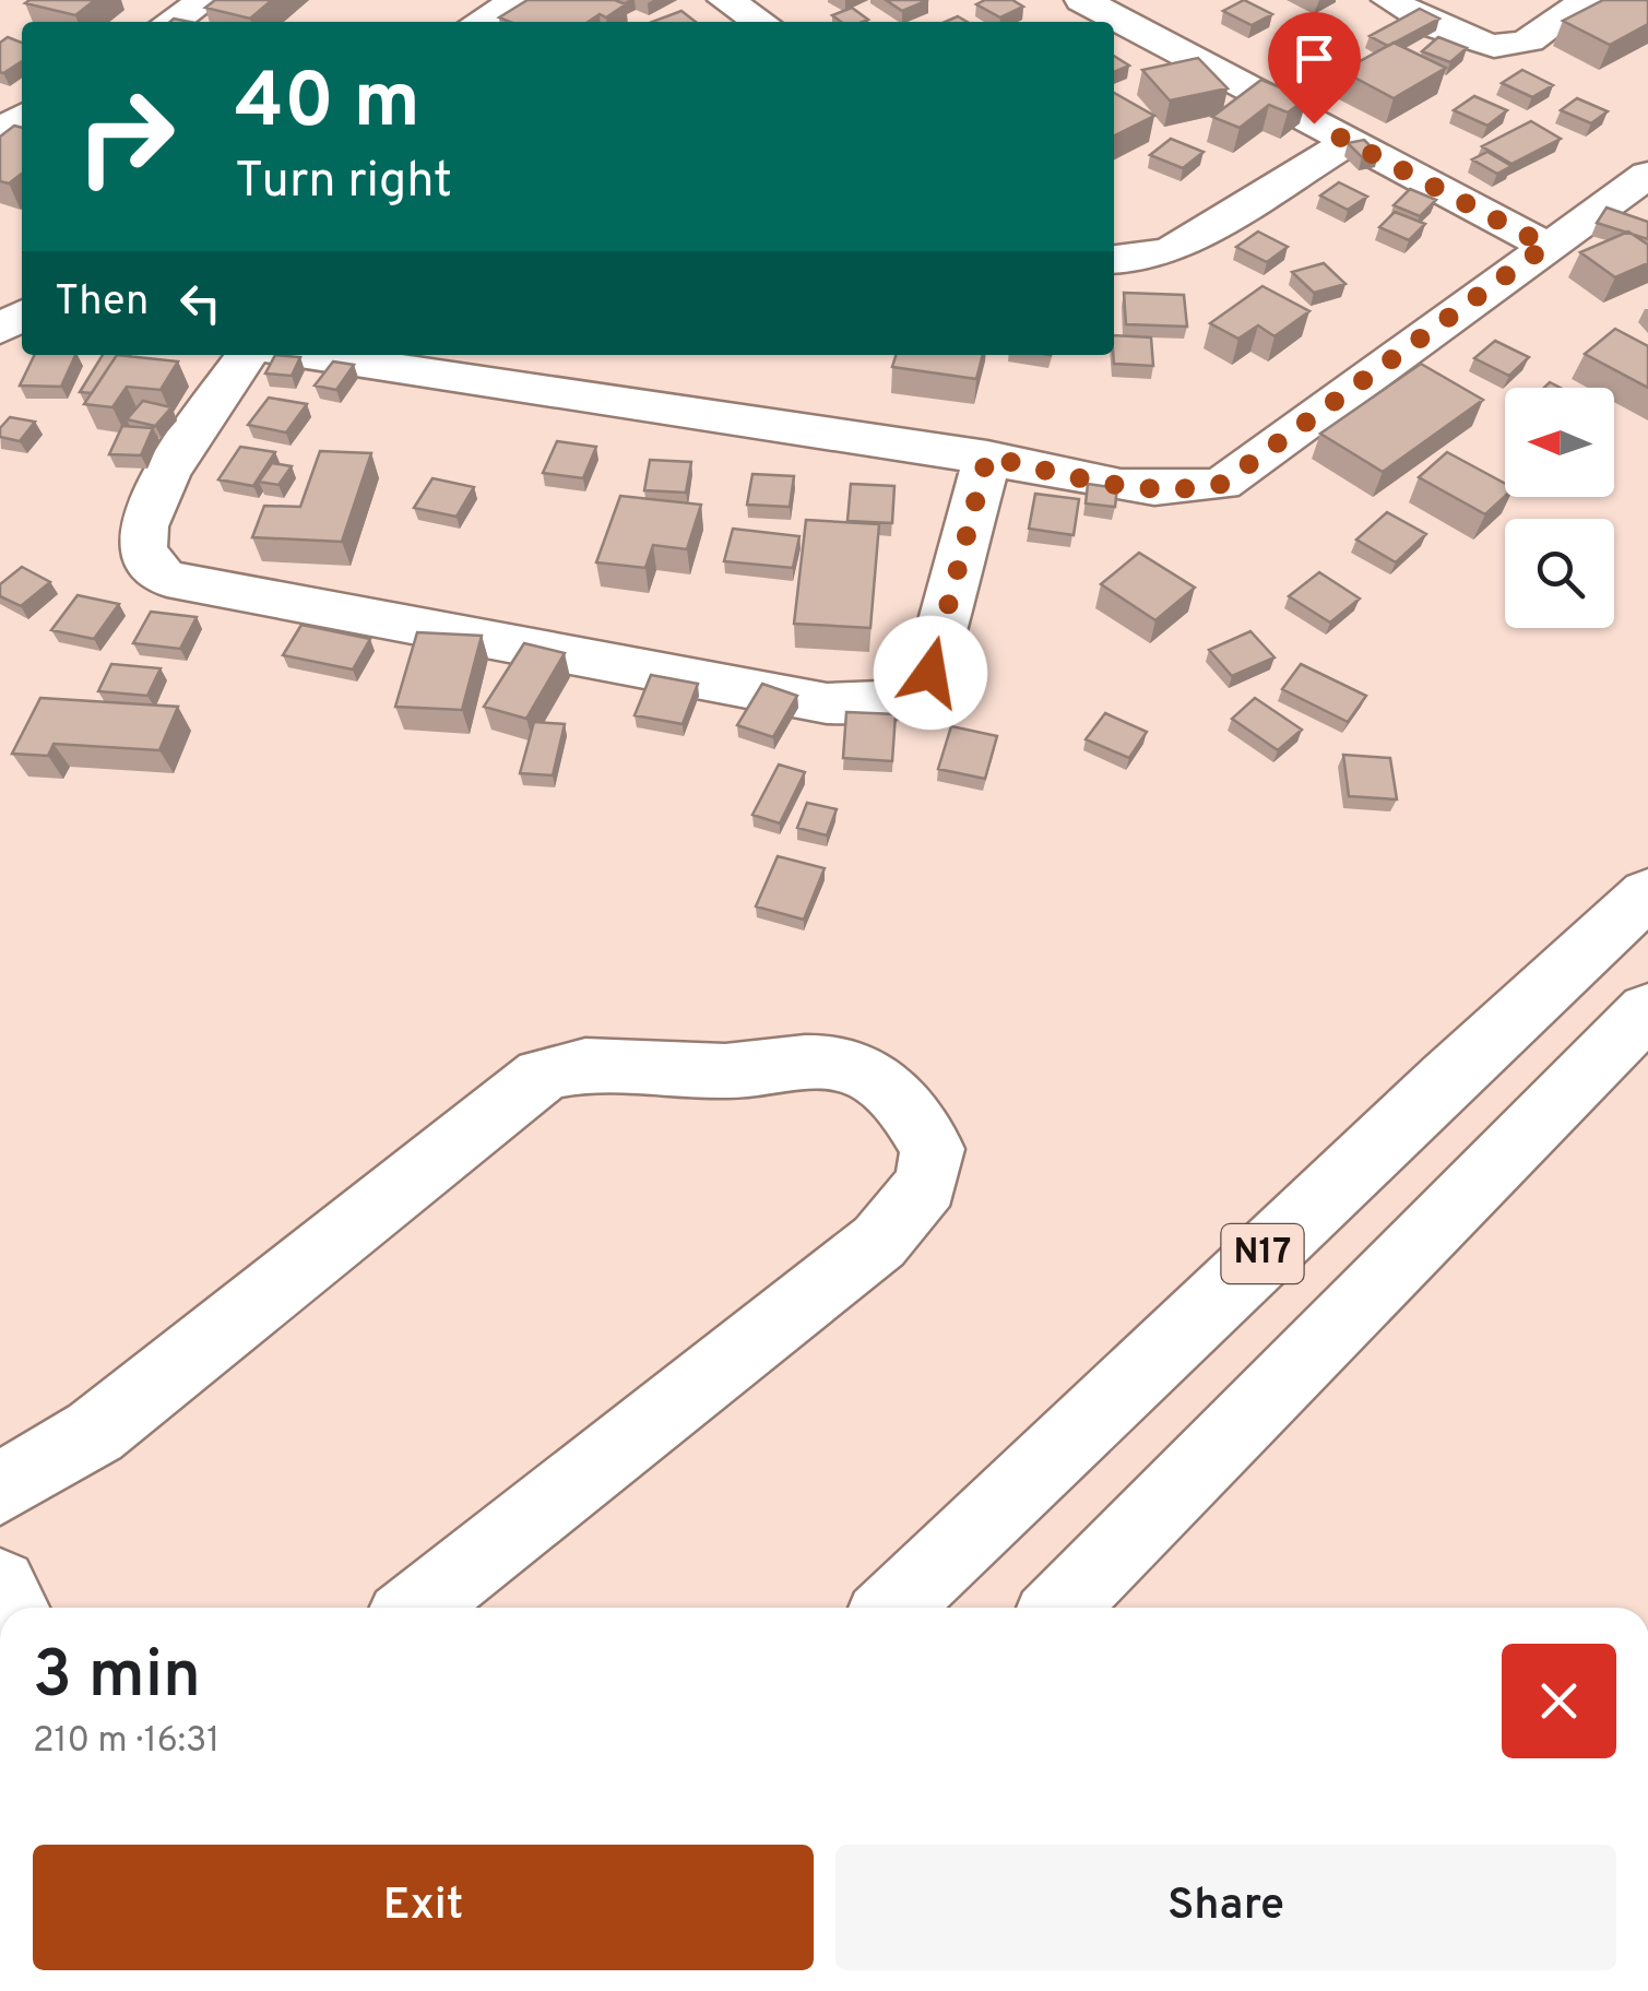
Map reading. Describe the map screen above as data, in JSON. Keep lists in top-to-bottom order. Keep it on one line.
{"streets":{"main road":["N17"]},"north":"left","page":{"turn":["40 m","Turn right"],"then":"Then","heading":["3 min","210 m · 16:31"],"buttons":["Exit","Share"]}}
